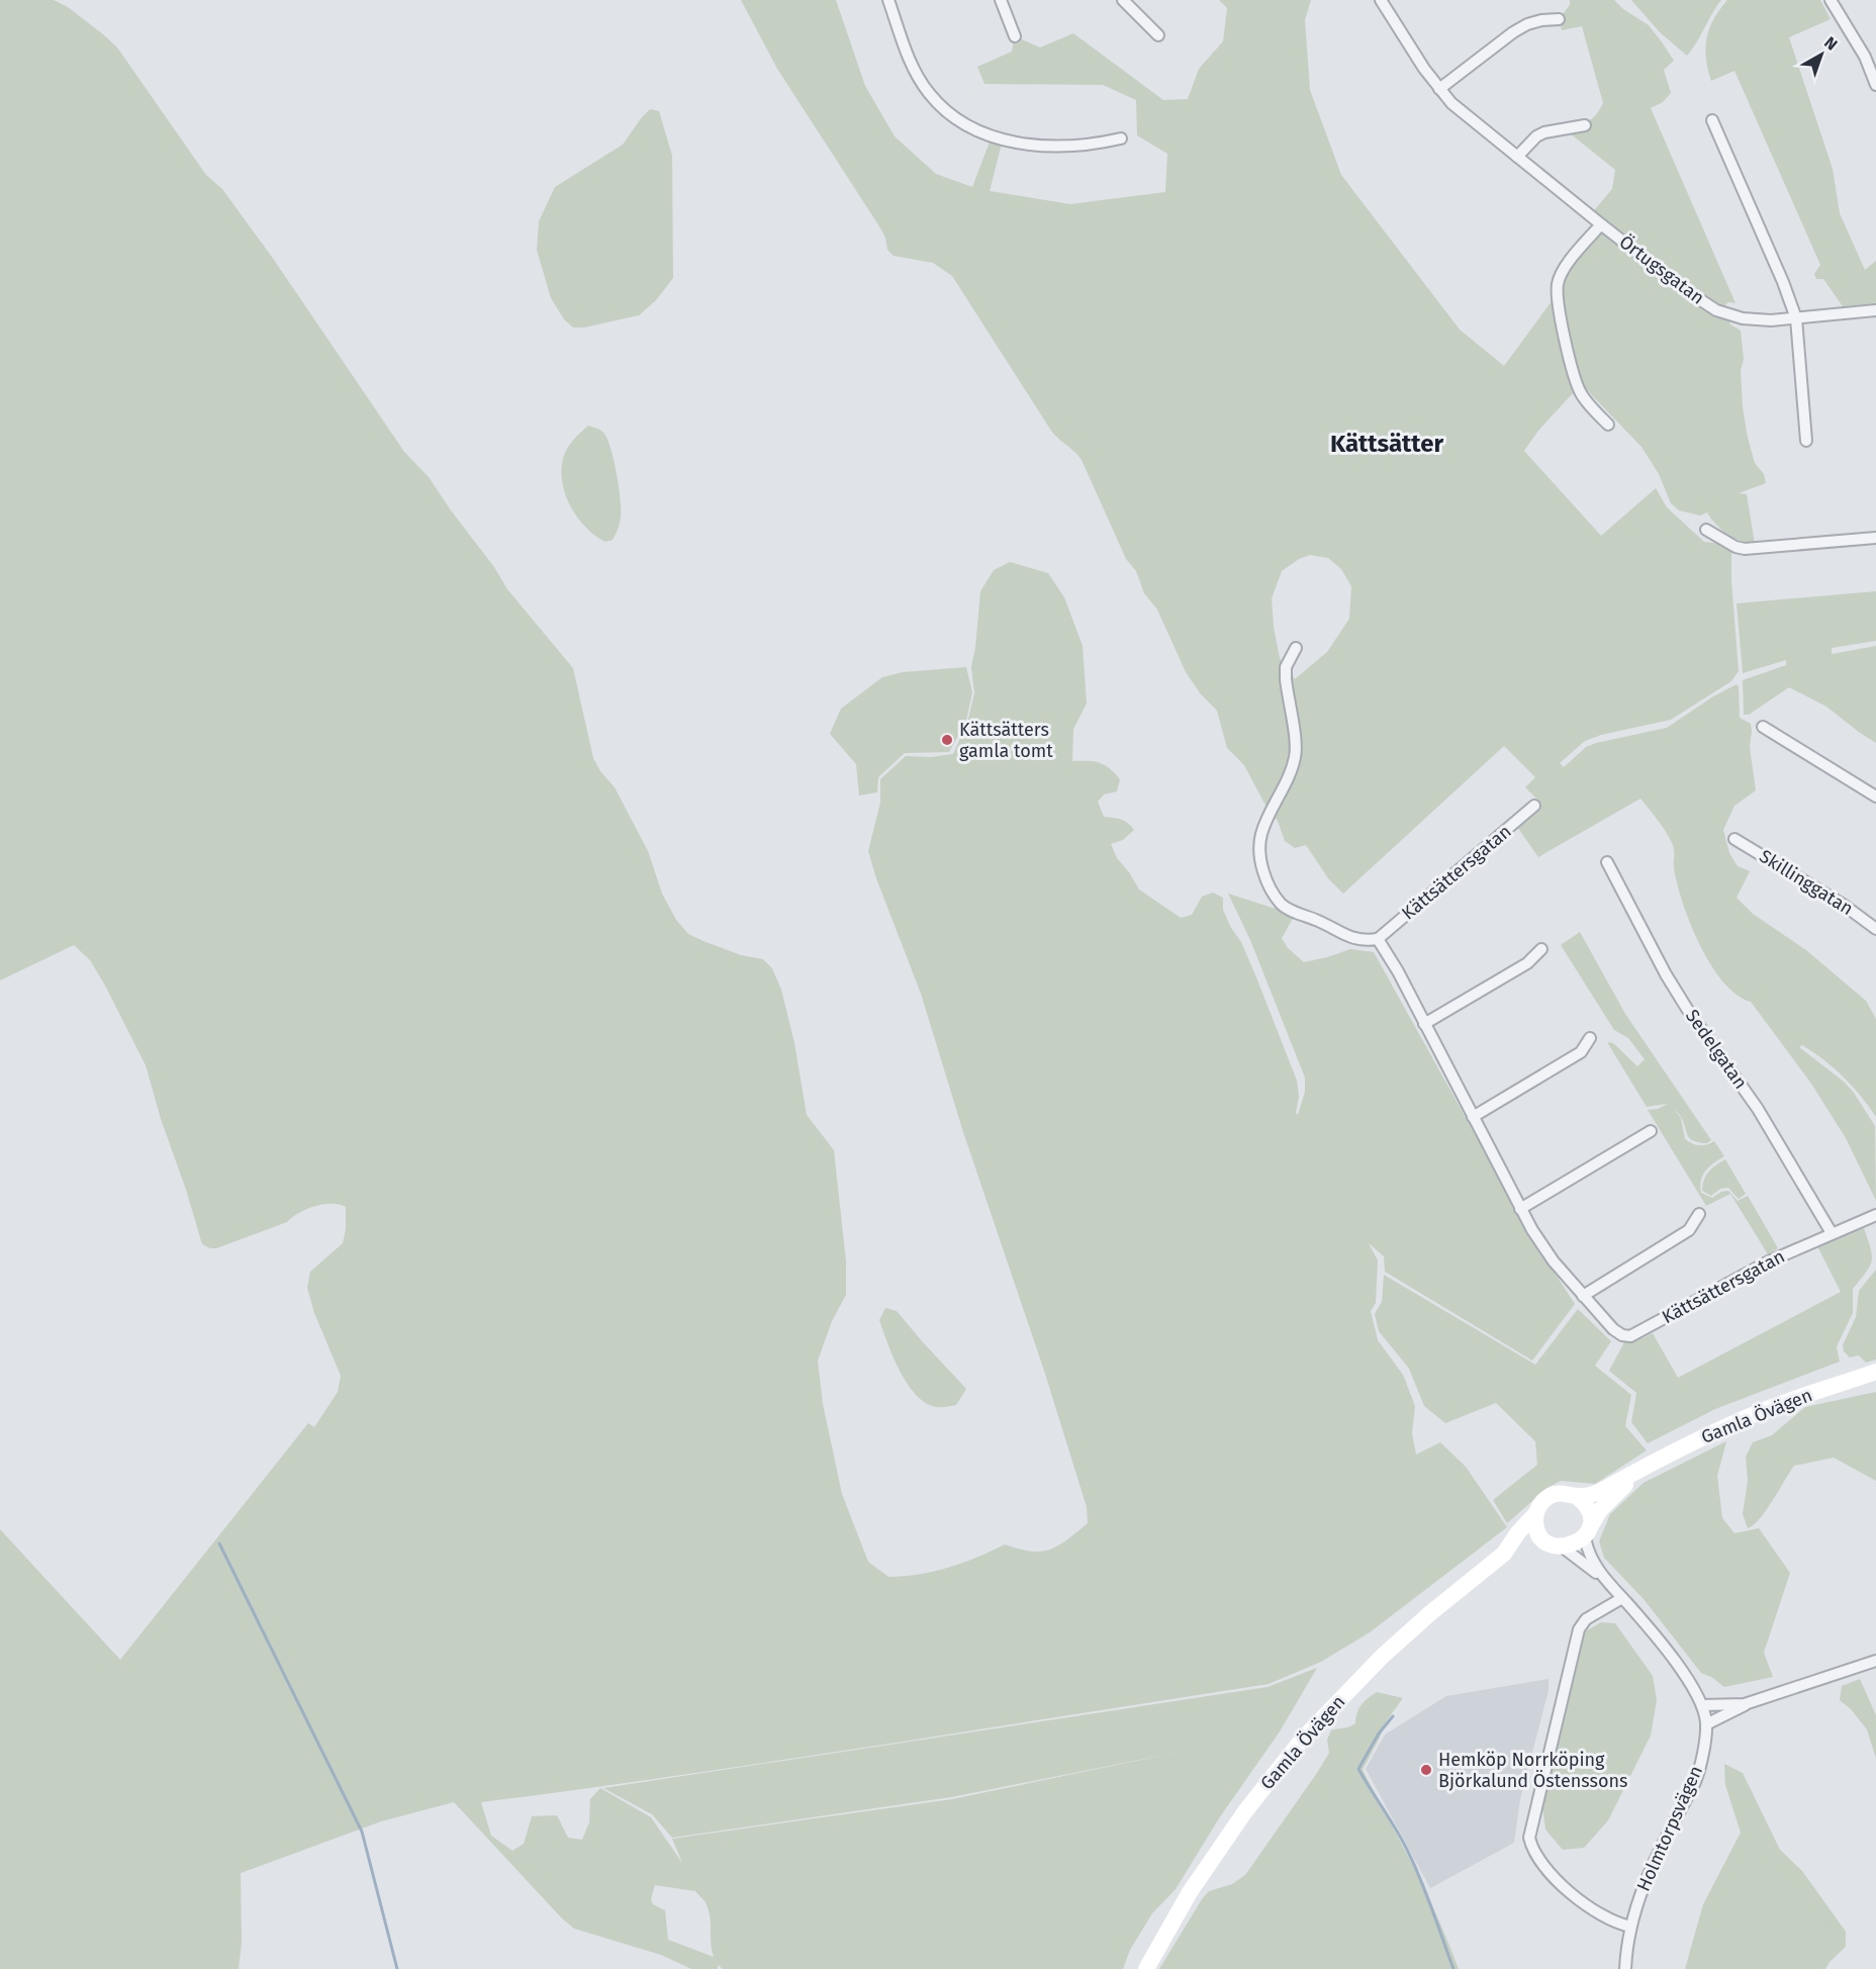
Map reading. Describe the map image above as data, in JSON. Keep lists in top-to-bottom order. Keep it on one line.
{"streets":{"main road":["Gamla Övägen"],"street":["Örtugsgatan","Kättsättersgatan","Skillinggatan","Sedelgatan","Holmtorpsvägen"]},"crossings":[["Kättsättersgatan","Sedelgatan"],["Gamla Övägen","Holmtorpsvägen"]],"districts":["Kättsätter"],"places":["Kättsätters gamla tomt","Hemköp Norrköping Björkalund Östenssons"],"north":"top right"}
